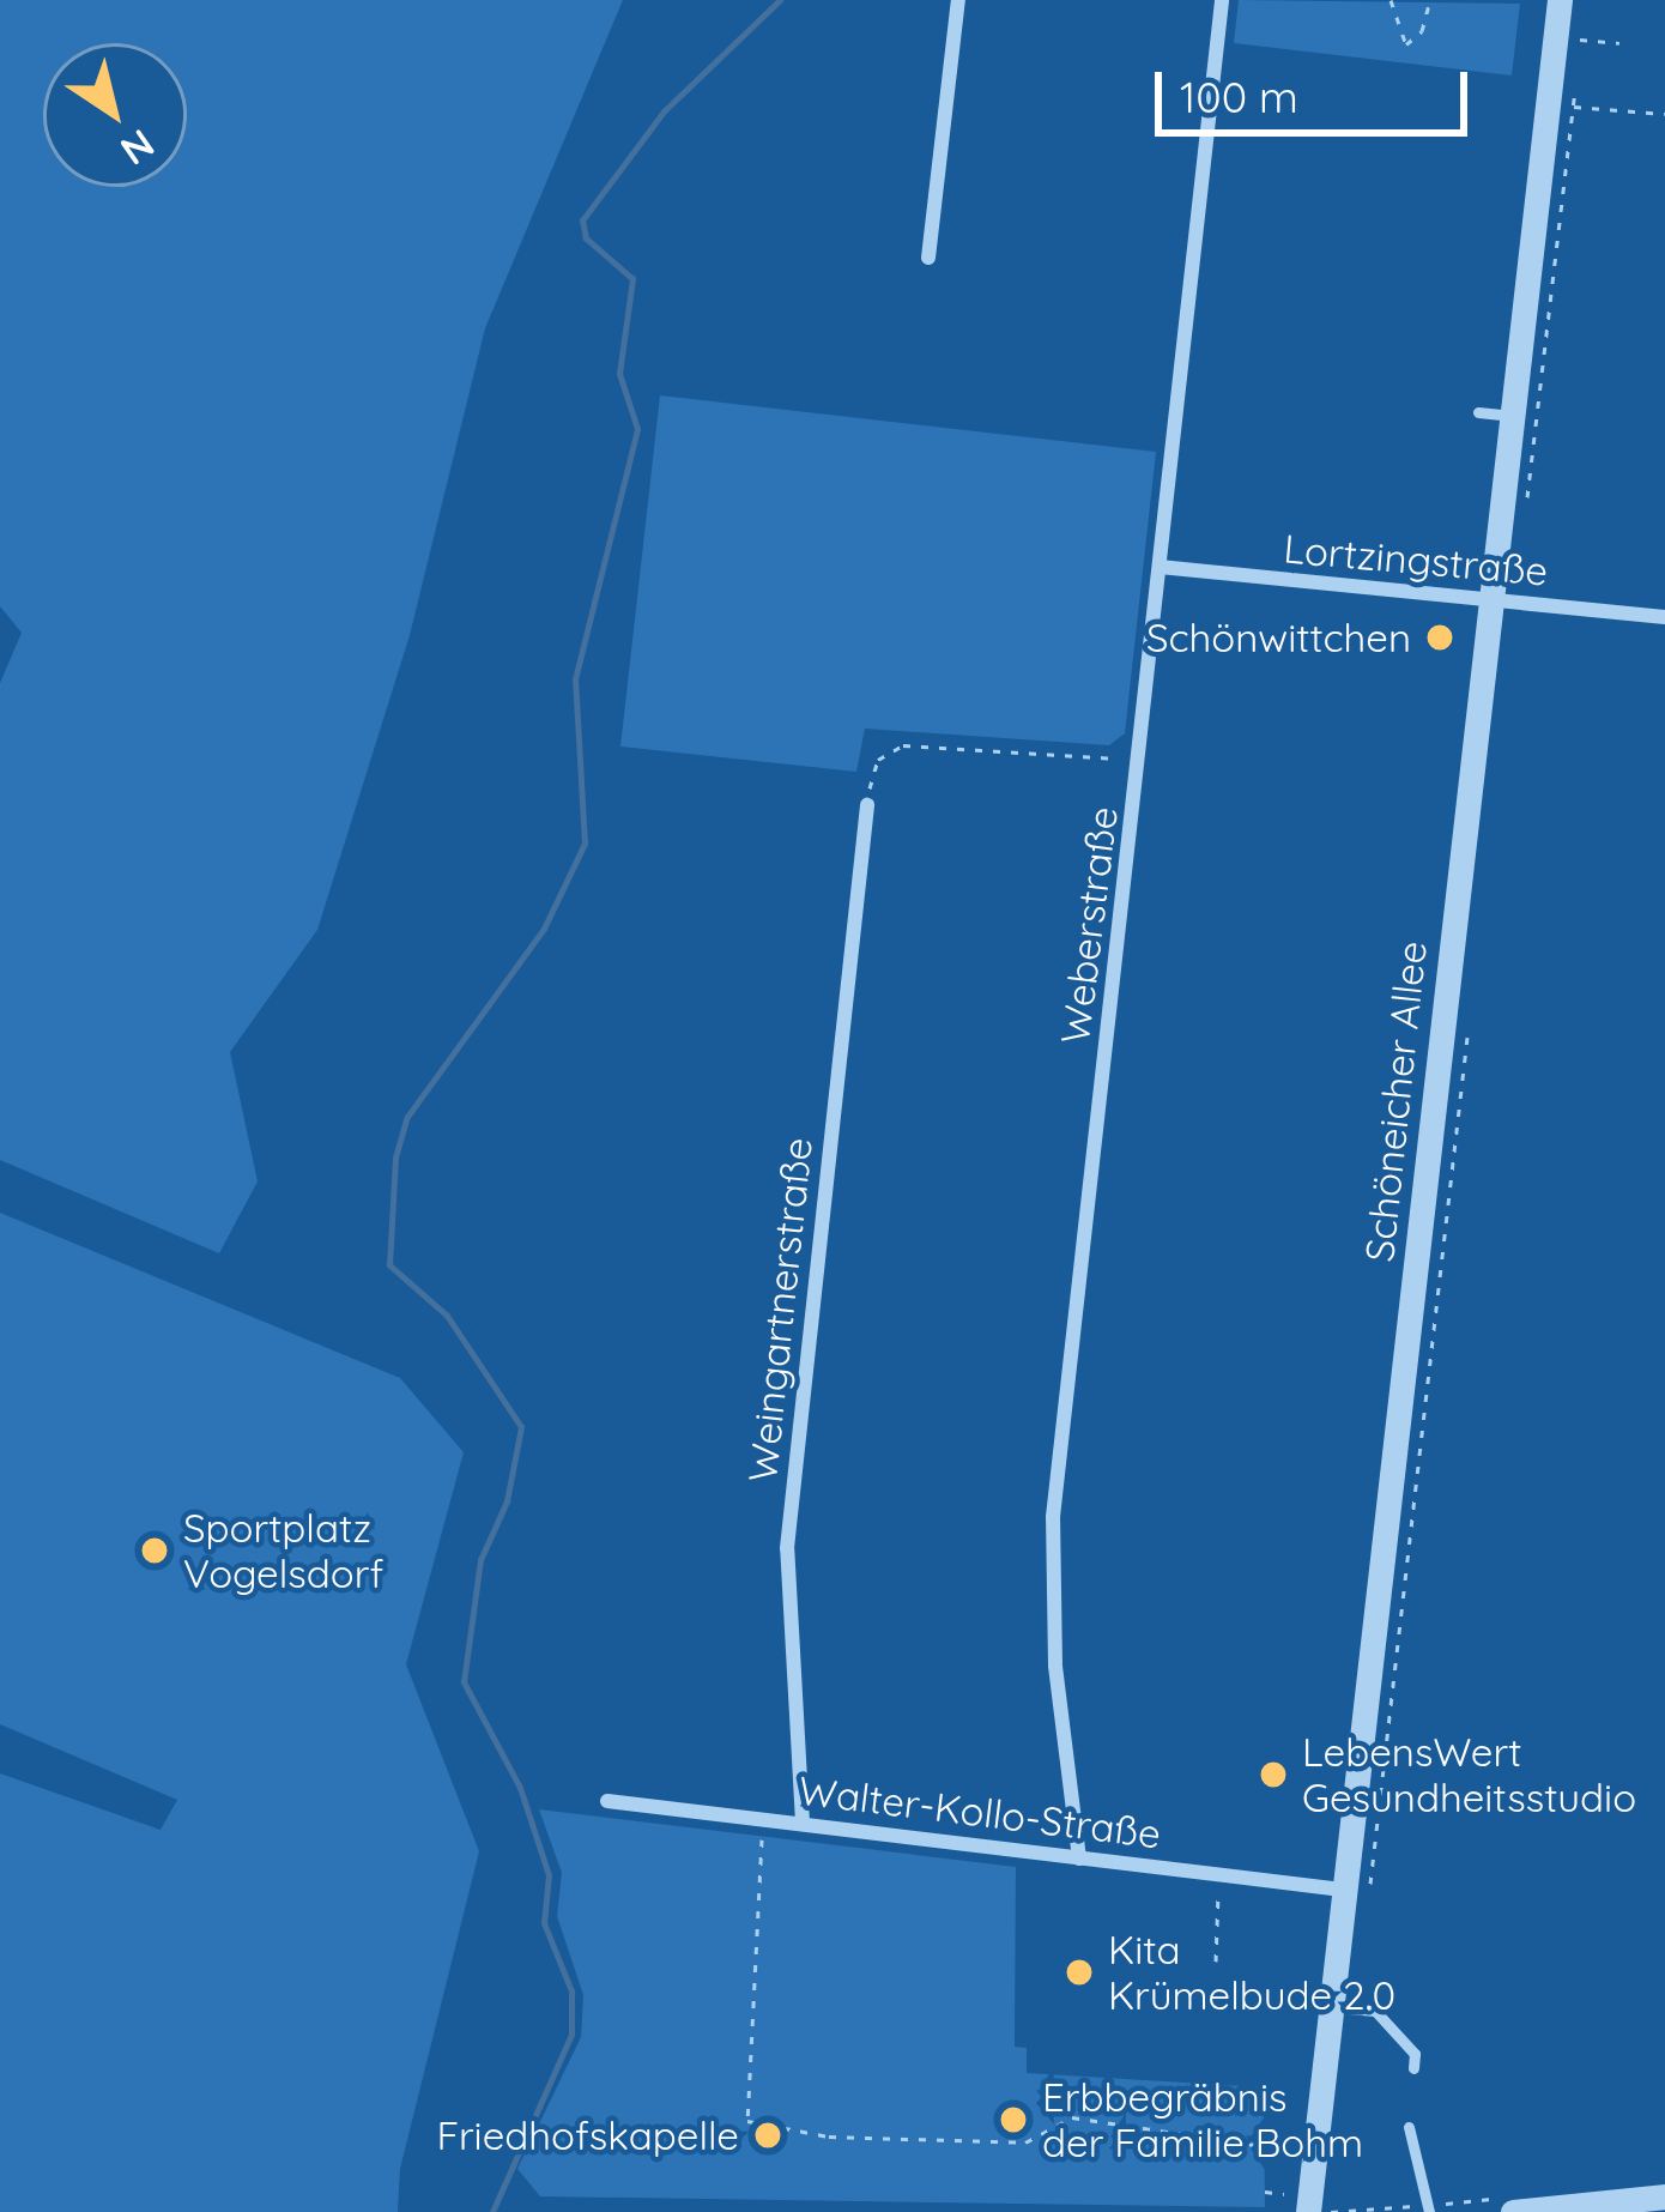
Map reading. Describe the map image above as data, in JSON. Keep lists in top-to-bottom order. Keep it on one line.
{"streets":{"street":["Lortzingstraße","Weberstraße","Schöneicher Allee","Weingartnerstraße","Walter-Kollo-Straße"]},"crossings":[["Lortzingstraße","Weberstraße"],["Lortzingstraße","Schöneicher Allee"],["Weberstraße","Walter-Kollo-Straße"],["Schöneicher Allee","Walter-Kollo-Straße"],["Weingartnerstraße","Walter-Kollo-Straße"]],"places":["Schönwittchen","Sportplatz Vogelsdorf","LebensWert Gesundheitsstudio","Kita Krümelbude 2.0","Erbbegräbnis der Familie Bohm","Friedhofskapelle"],"scale_bar":"100 m","north":"bottom right"}
